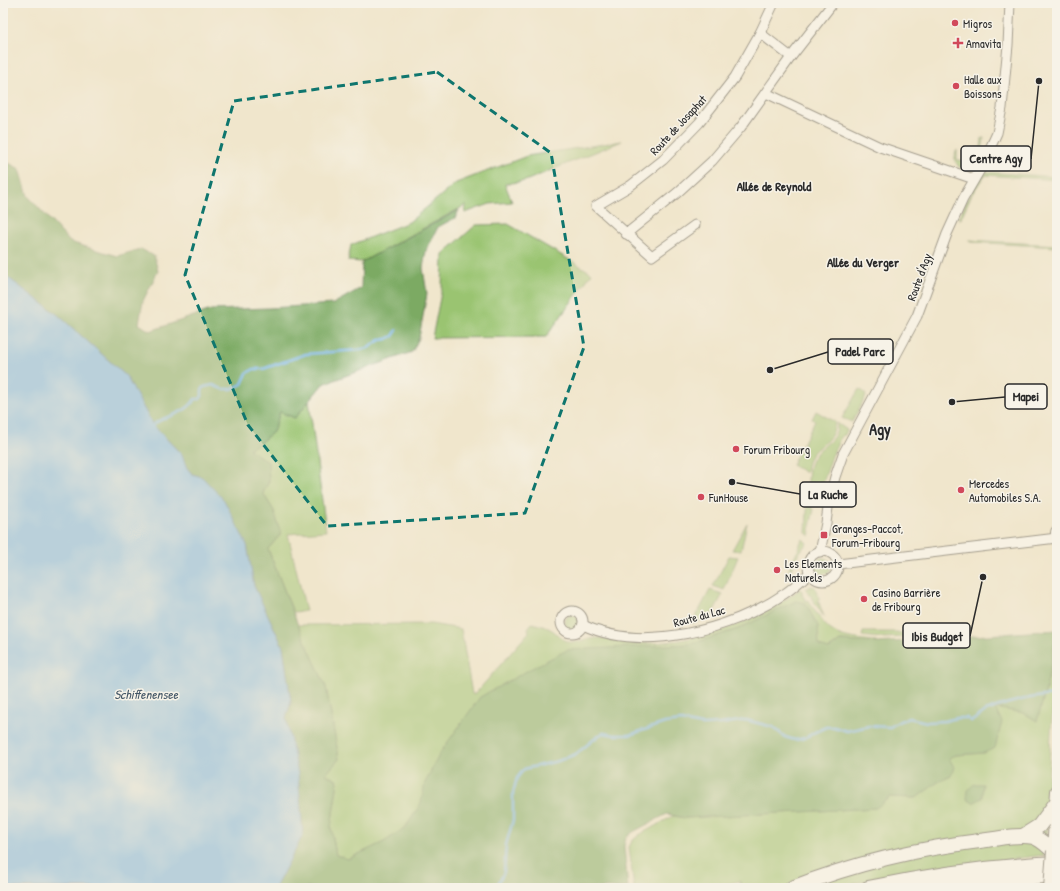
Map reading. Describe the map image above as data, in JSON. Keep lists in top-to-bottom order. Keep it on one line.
{"streets":{"street":["Route de Josaphat","Route d'Agy","Route du Lac"]},"crossings":[["Route d'Agy","Route du Lac"]],"districts":["Allée de Reynold","Allée du Verger","Agy"],"water":["Schiffenensee"],"places":{"other":["Migros","Centre Agy","Halle aux Boissons","Padel Parc","Mapei","Forum Fribourg","La Ruche","Mercedes Automobiles S.A.","FunHouse","Les Elements Naturels","Ibis Budget","Casino Barrière de Fribourg"],"health":["Amavita"],"transit":["Granges-Paccot, Forum-Fribourg"]}}
